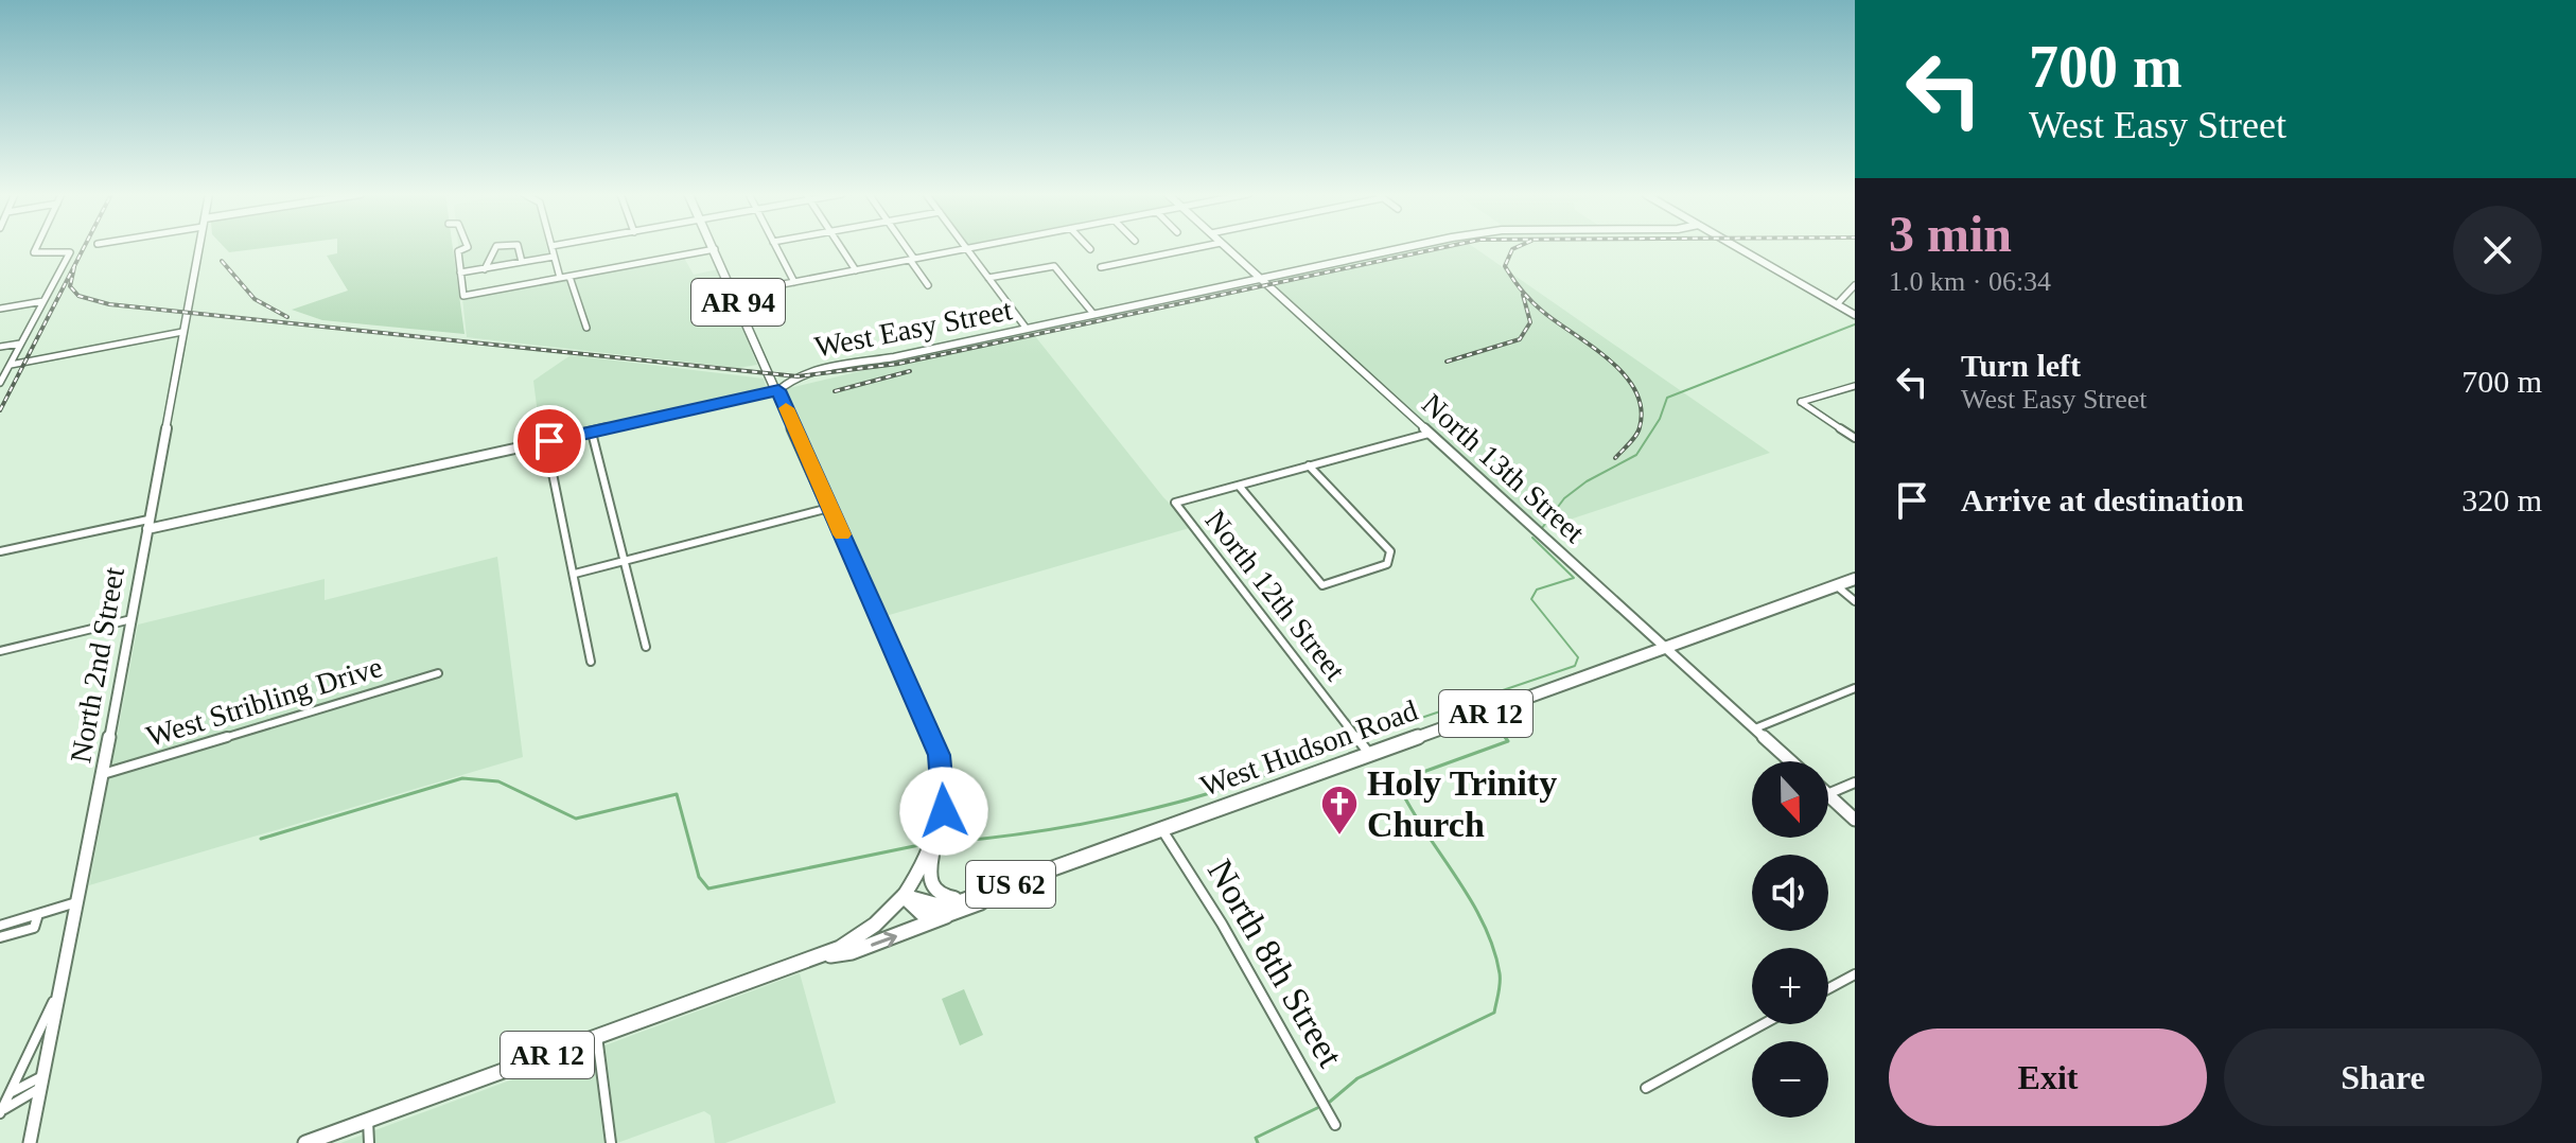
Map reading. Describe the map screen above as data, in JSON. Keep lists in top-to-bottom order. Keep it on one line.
{"streets":{"highway":["AR 12","West Hudson Road","US 62"],"main road":["AR 94","West Easy Street","North 13th Street","North 2nd Street"],"street":["North 12th Street","West Stribling Drive","North 8th Street"]},"crossings":[["AR 94","West Easy Street"],["AR 94","AR 12"],["AR 94","West Hudson Road"],["West Easy Street","North 13th Street"],["West Easy Street","North 2nd Street"],["North 13th Street","West Hudson Road"],["North 12th Street","West Hudson Road"],["North 2nd Street","West Stribling Drive"],["AR 12","West Hudson Road"],["West Hudson Road","North 8th Street"]],"places":{"church":["Holy Trinity Church"]},"north":"bottom","page":{"turn":["700 m","West Easy Street"],"heading":["3 min","1.0 km · 06:34"],"list":[{"name":"Turn left","note":"West Easy Street","value":"700 m"},{"name":"Arrive at destination","value":"320 m"}],"map_buttons":["+","−"],"buttons":["Exit","Share"]}}
